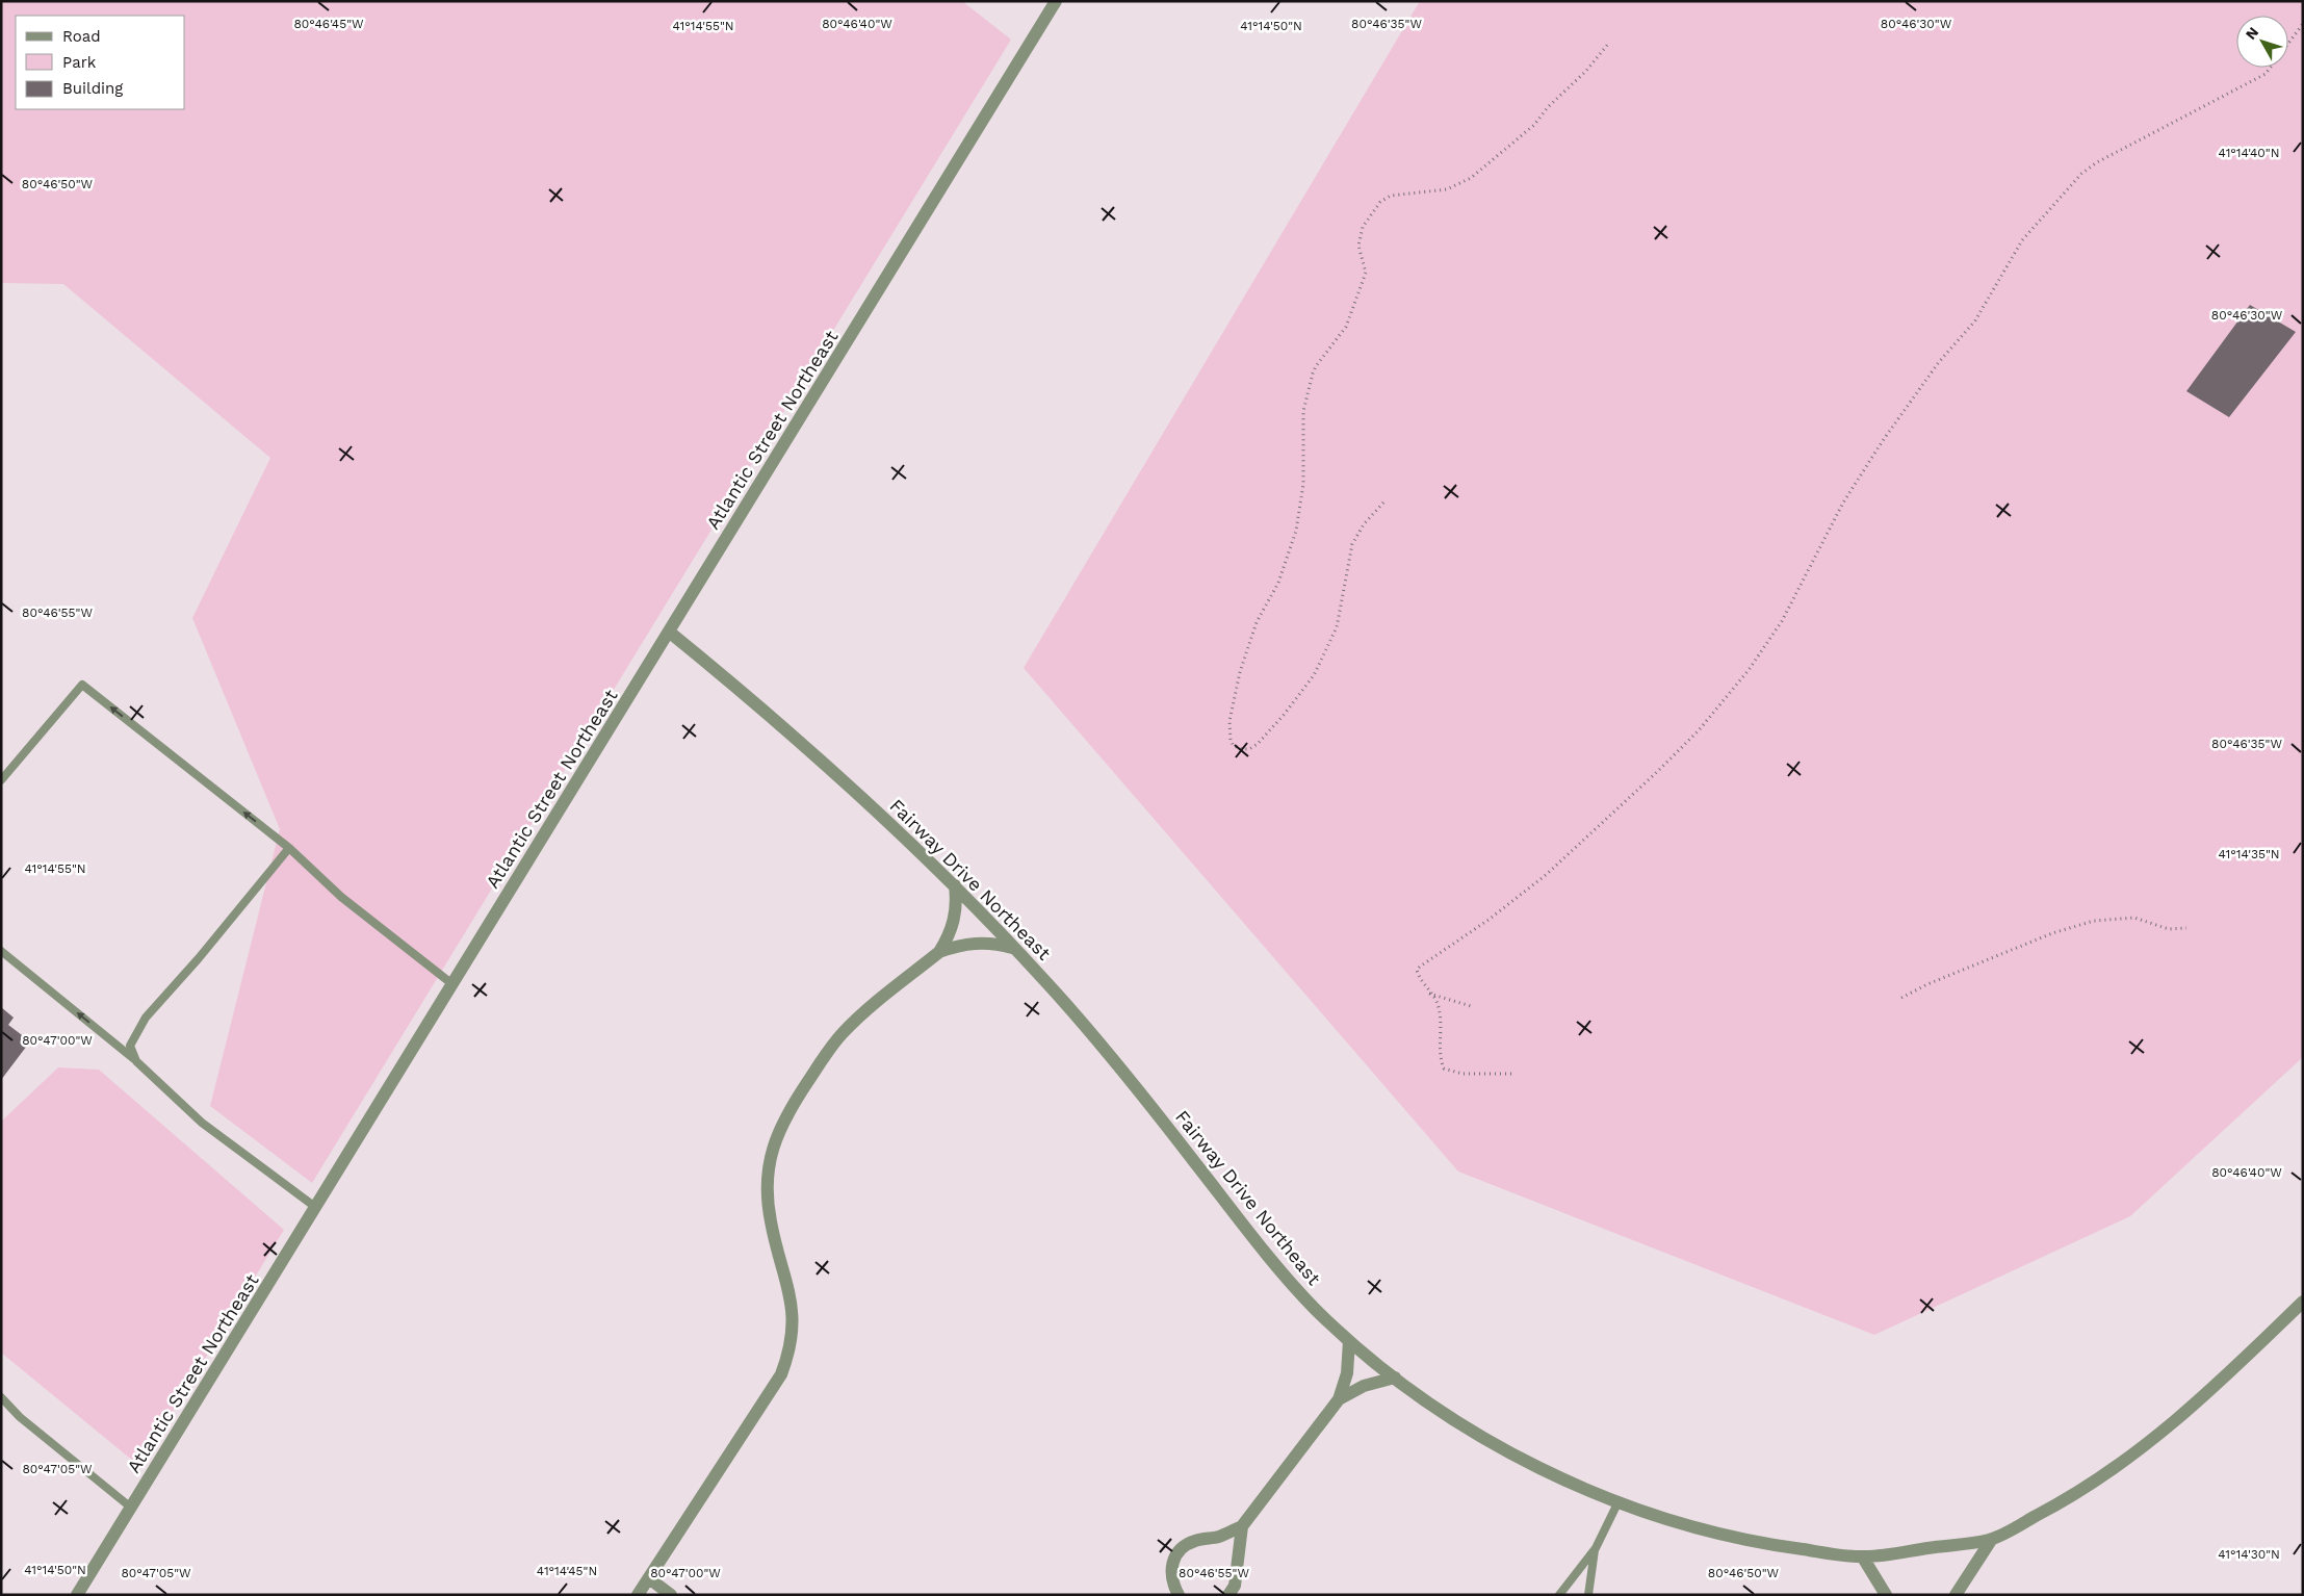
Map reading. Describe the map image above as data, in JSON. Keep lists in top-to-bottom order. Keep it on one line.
{"streets":{"street":["Atlantic Street Northeast","Fairway Drive Northeast"]},"crossings":[["Atlantic Street Northeast","Fairway Drive Northeast"]],"legend":["Road","Park","Building"],"north":"top left","coordinates":["80°46'45\"W","80°46'40\"W","80°46'35\"W","80°46'30\"W","41°14'55\"N","41°14'50\"N","41°14'40\"N","80°46'50\"W","80°46'55\"W","41°14'35\"N","80°47'00\"W","80°47'05\"W","41°14'30\"N","41°14'45\"N"]}
